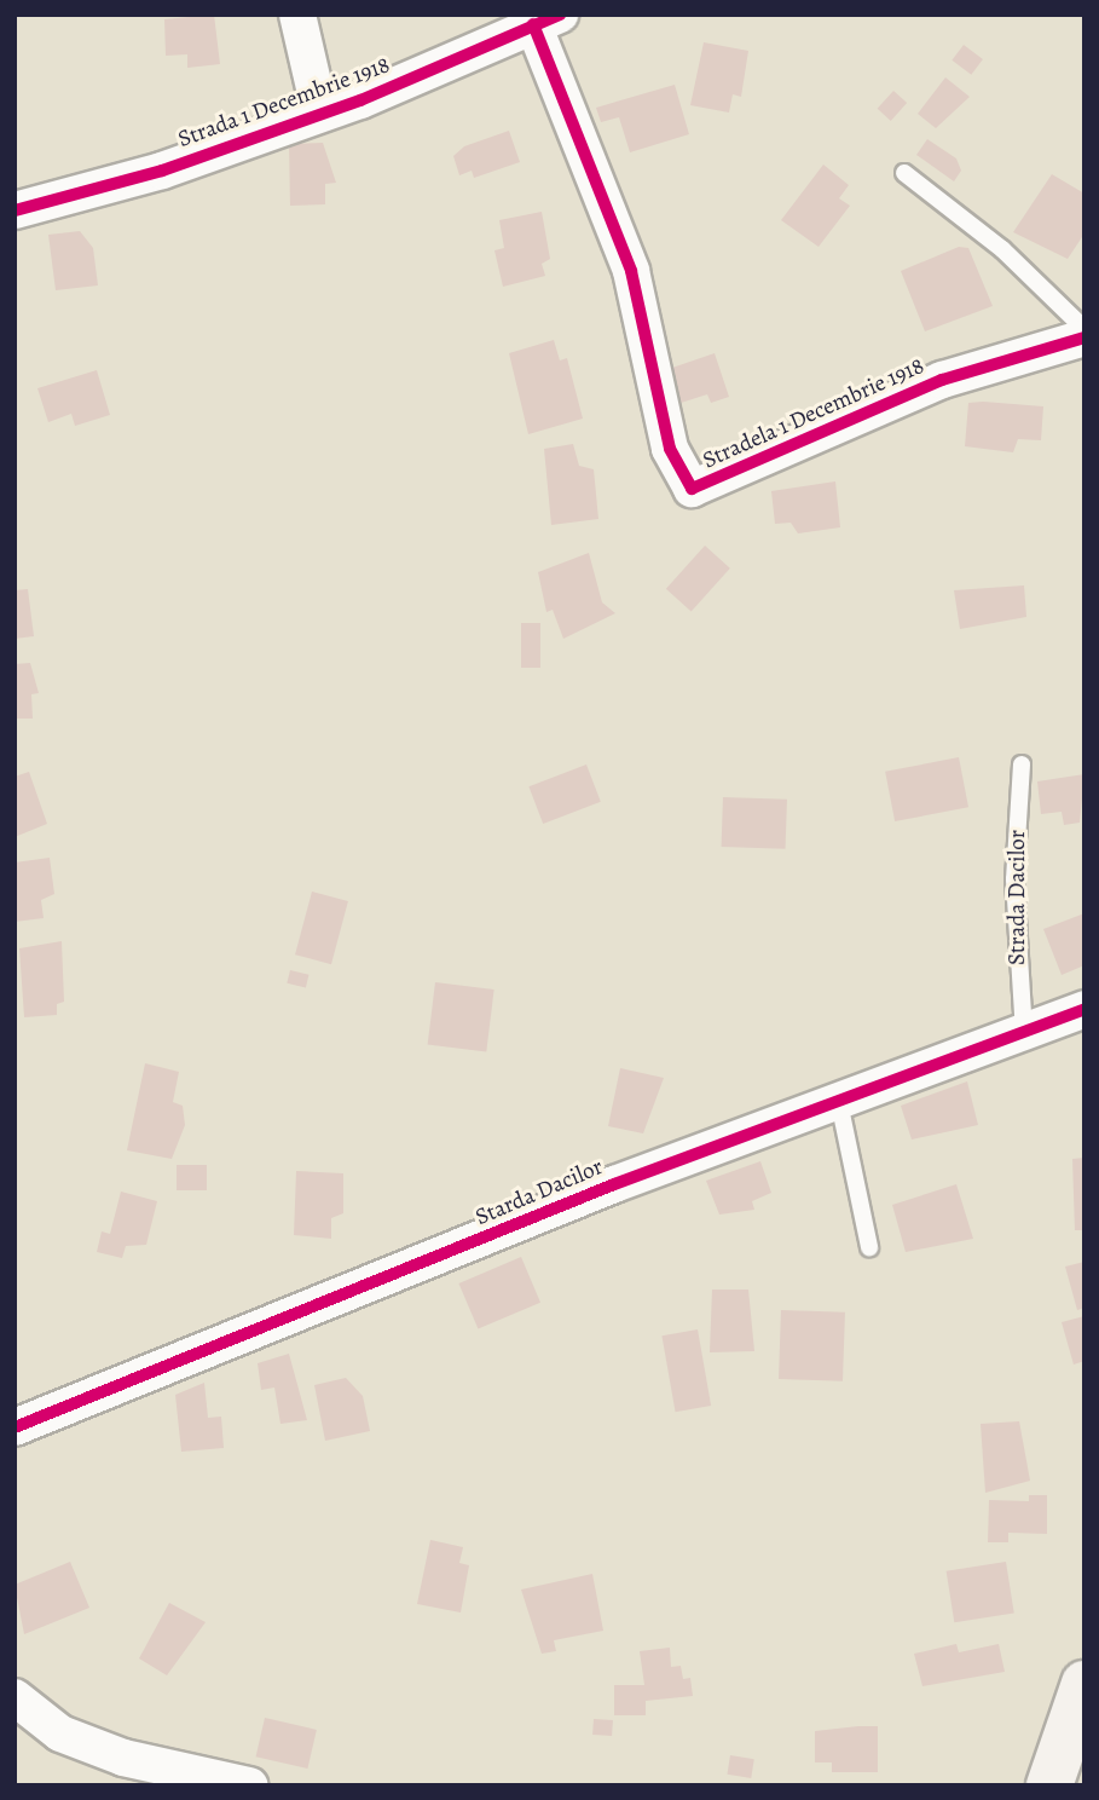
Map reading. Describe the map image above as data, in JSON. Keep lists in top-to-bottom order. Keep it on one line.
{"streets":{"street":["Strada 1 Decembrie 1918","Stradela 1 Decembrie 1918","Starda Dacilor"],"lane":["Strada Dacilor"]},"crossings":[["Strada 1 Decembrie 1918","Stradela 1 Decembrie 1918"],["Strada Dacilor","Starda Dacilor"]]}
